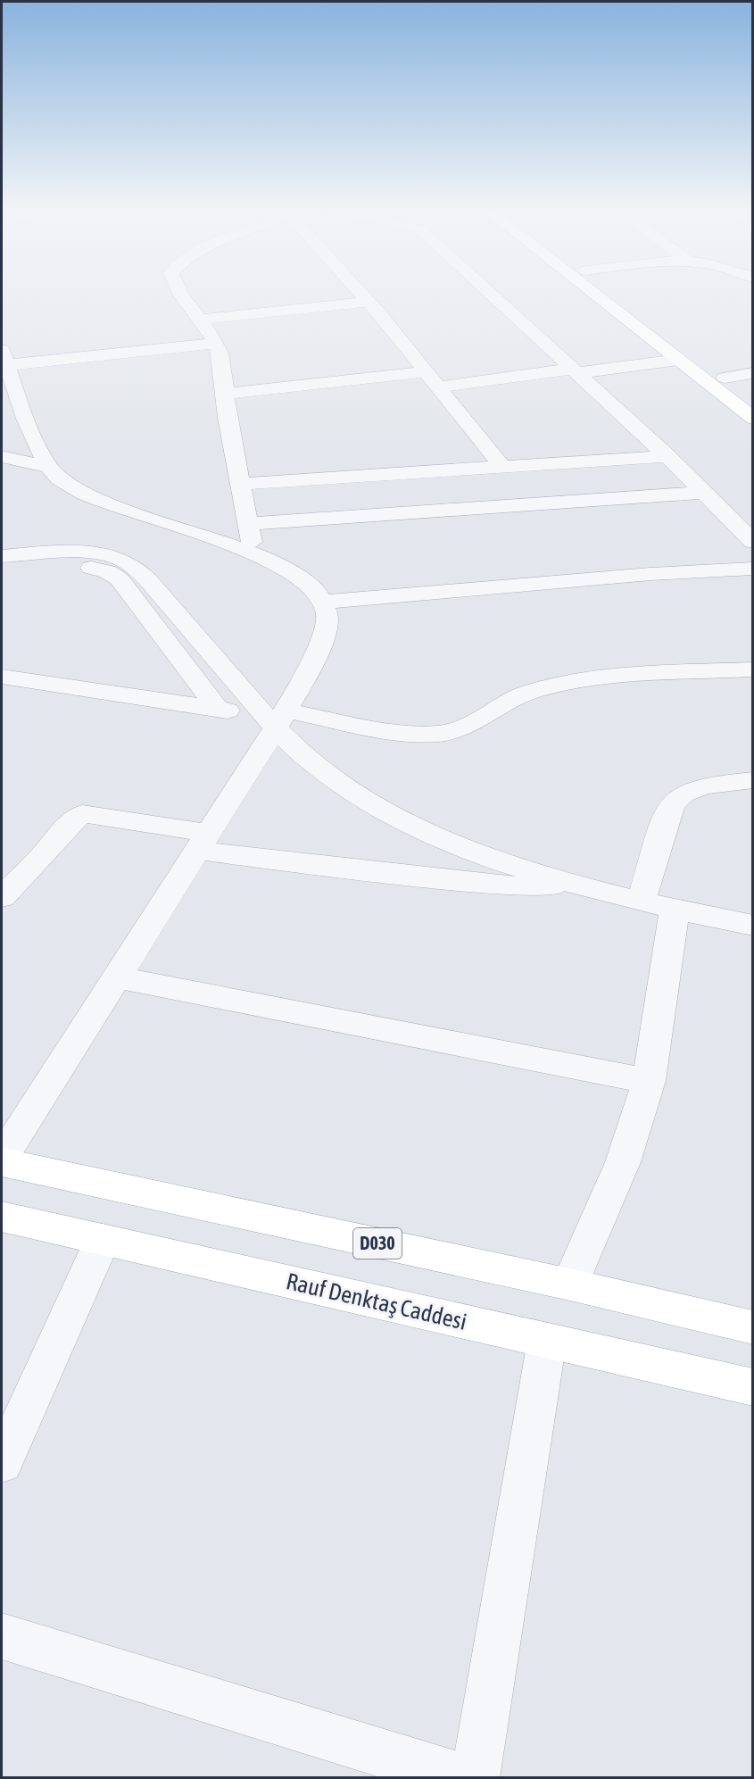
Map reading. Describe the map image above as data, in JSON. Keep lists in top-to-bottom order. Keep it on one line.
{"streets":{"main road":["D030","Rauf Denktaş Caddesi"]}}
